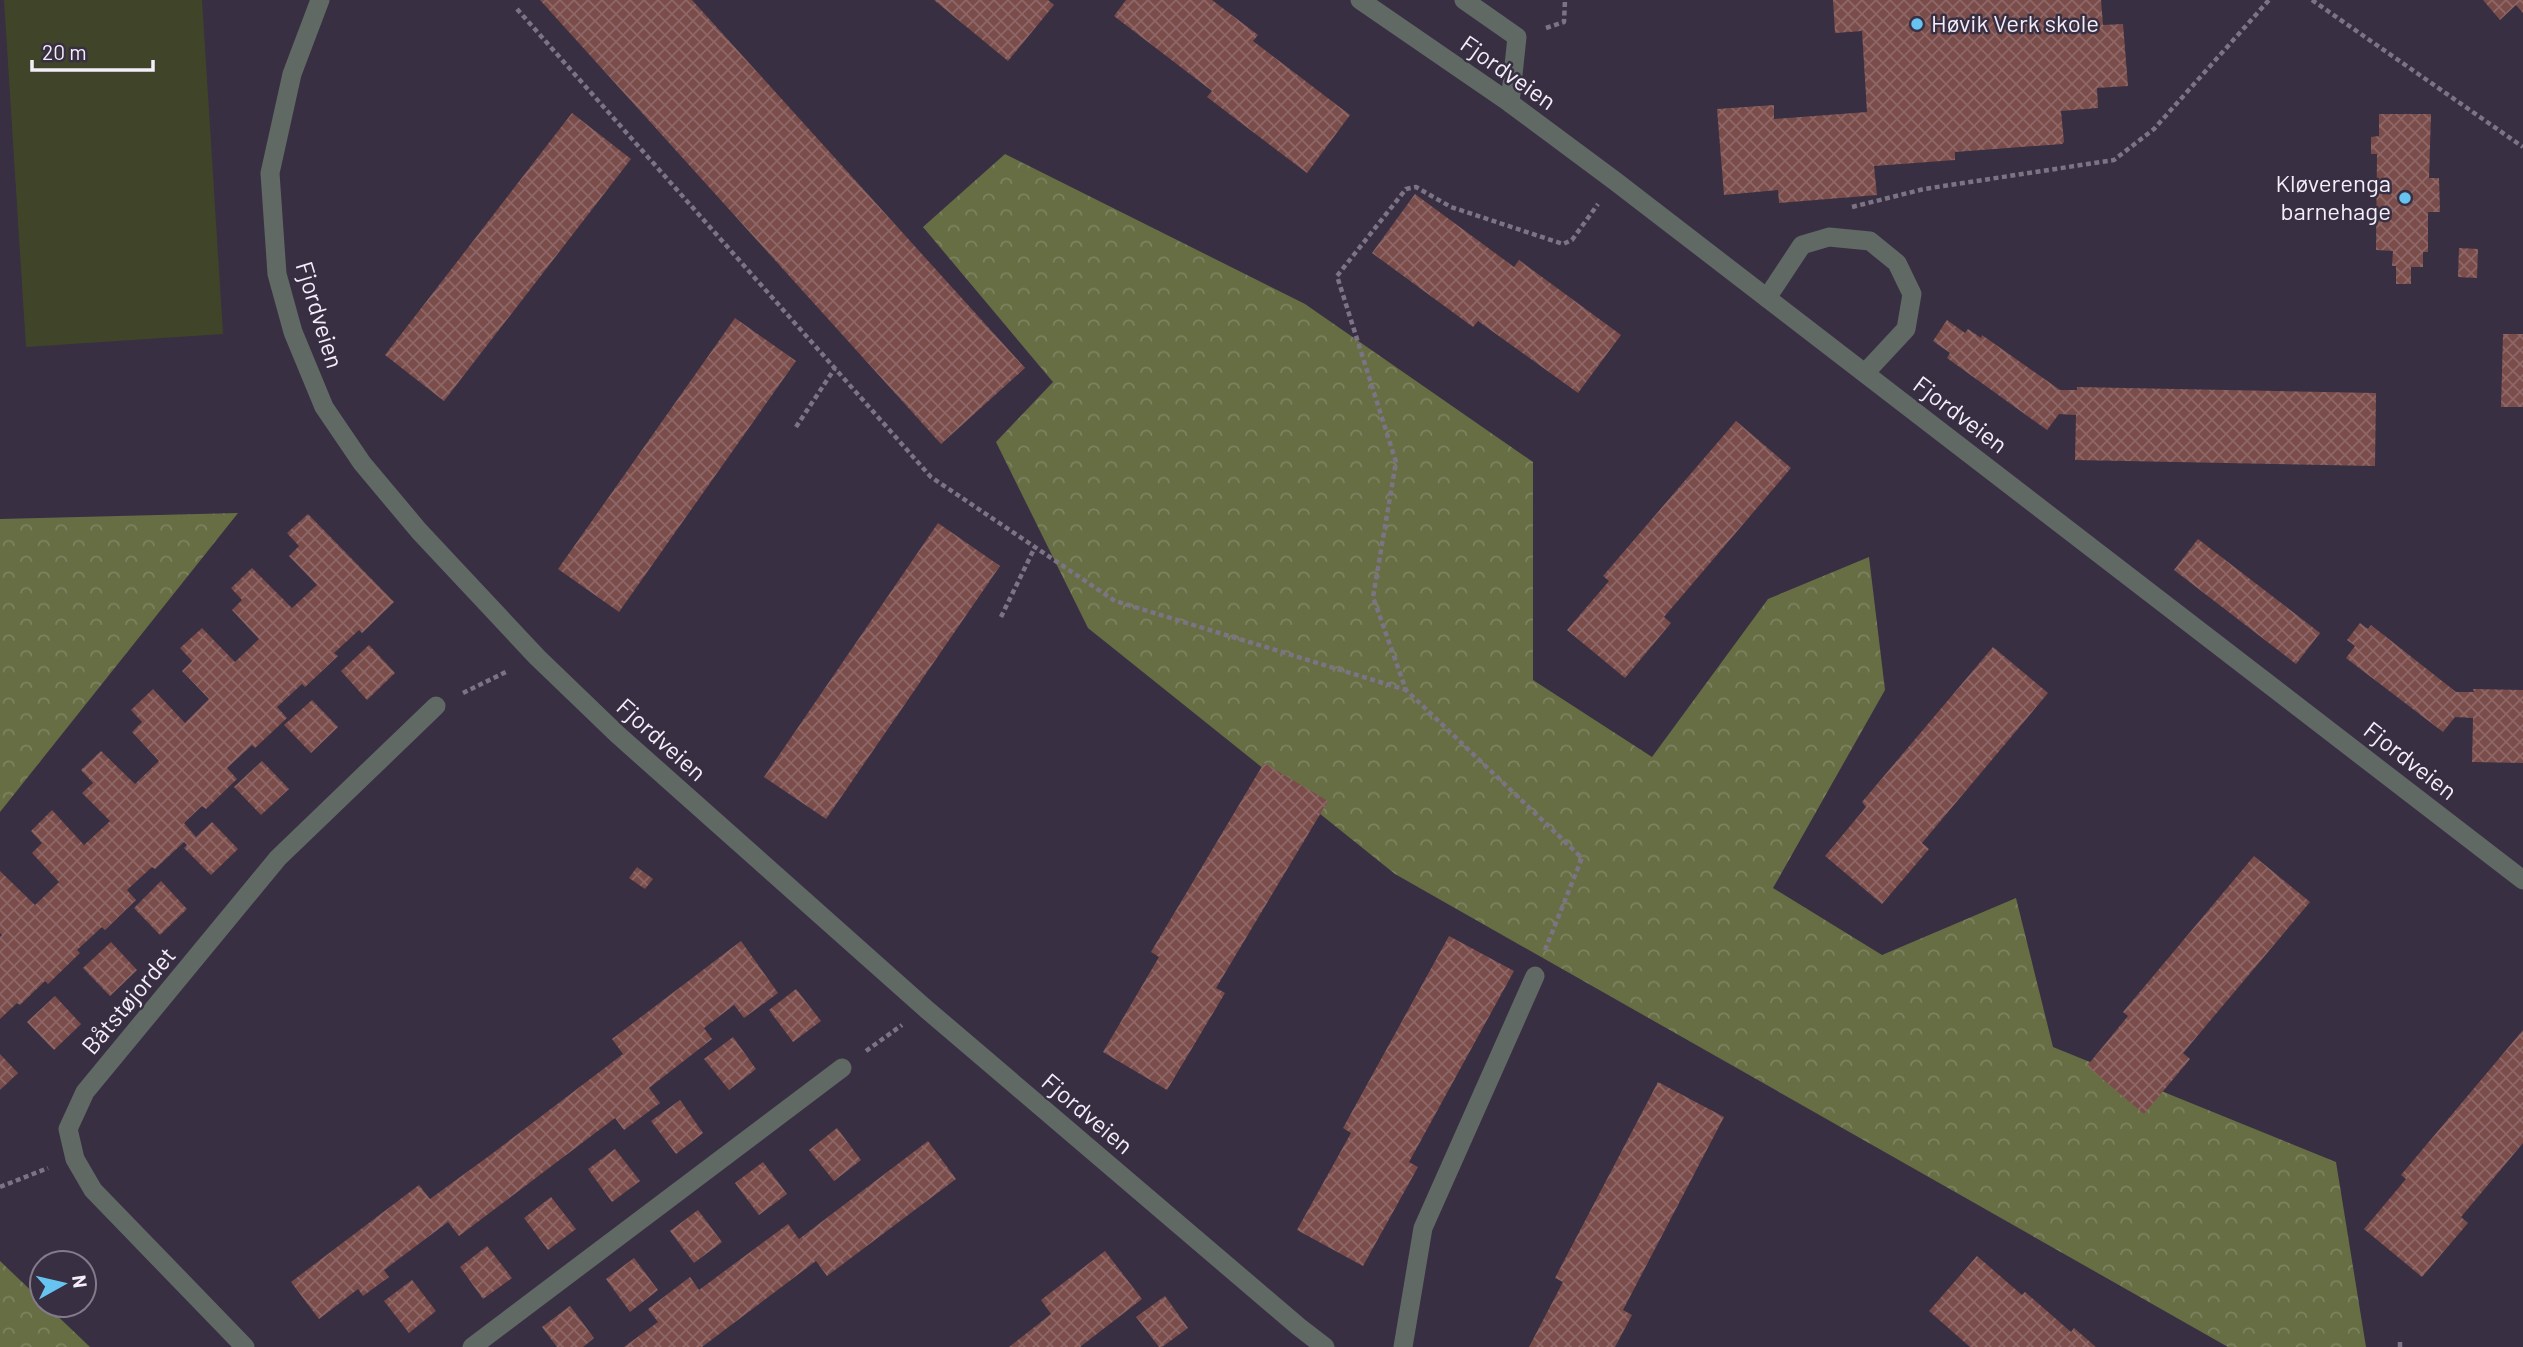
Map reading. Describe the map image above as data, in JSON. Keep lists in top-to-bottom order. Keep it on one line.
{"streets":{"street":["Fjordveien","Båtstøjordet"]},"places":["Høvik Verk skole","Kløverenga barnehage"],"scale_bar":"20 m","north":"right"}
